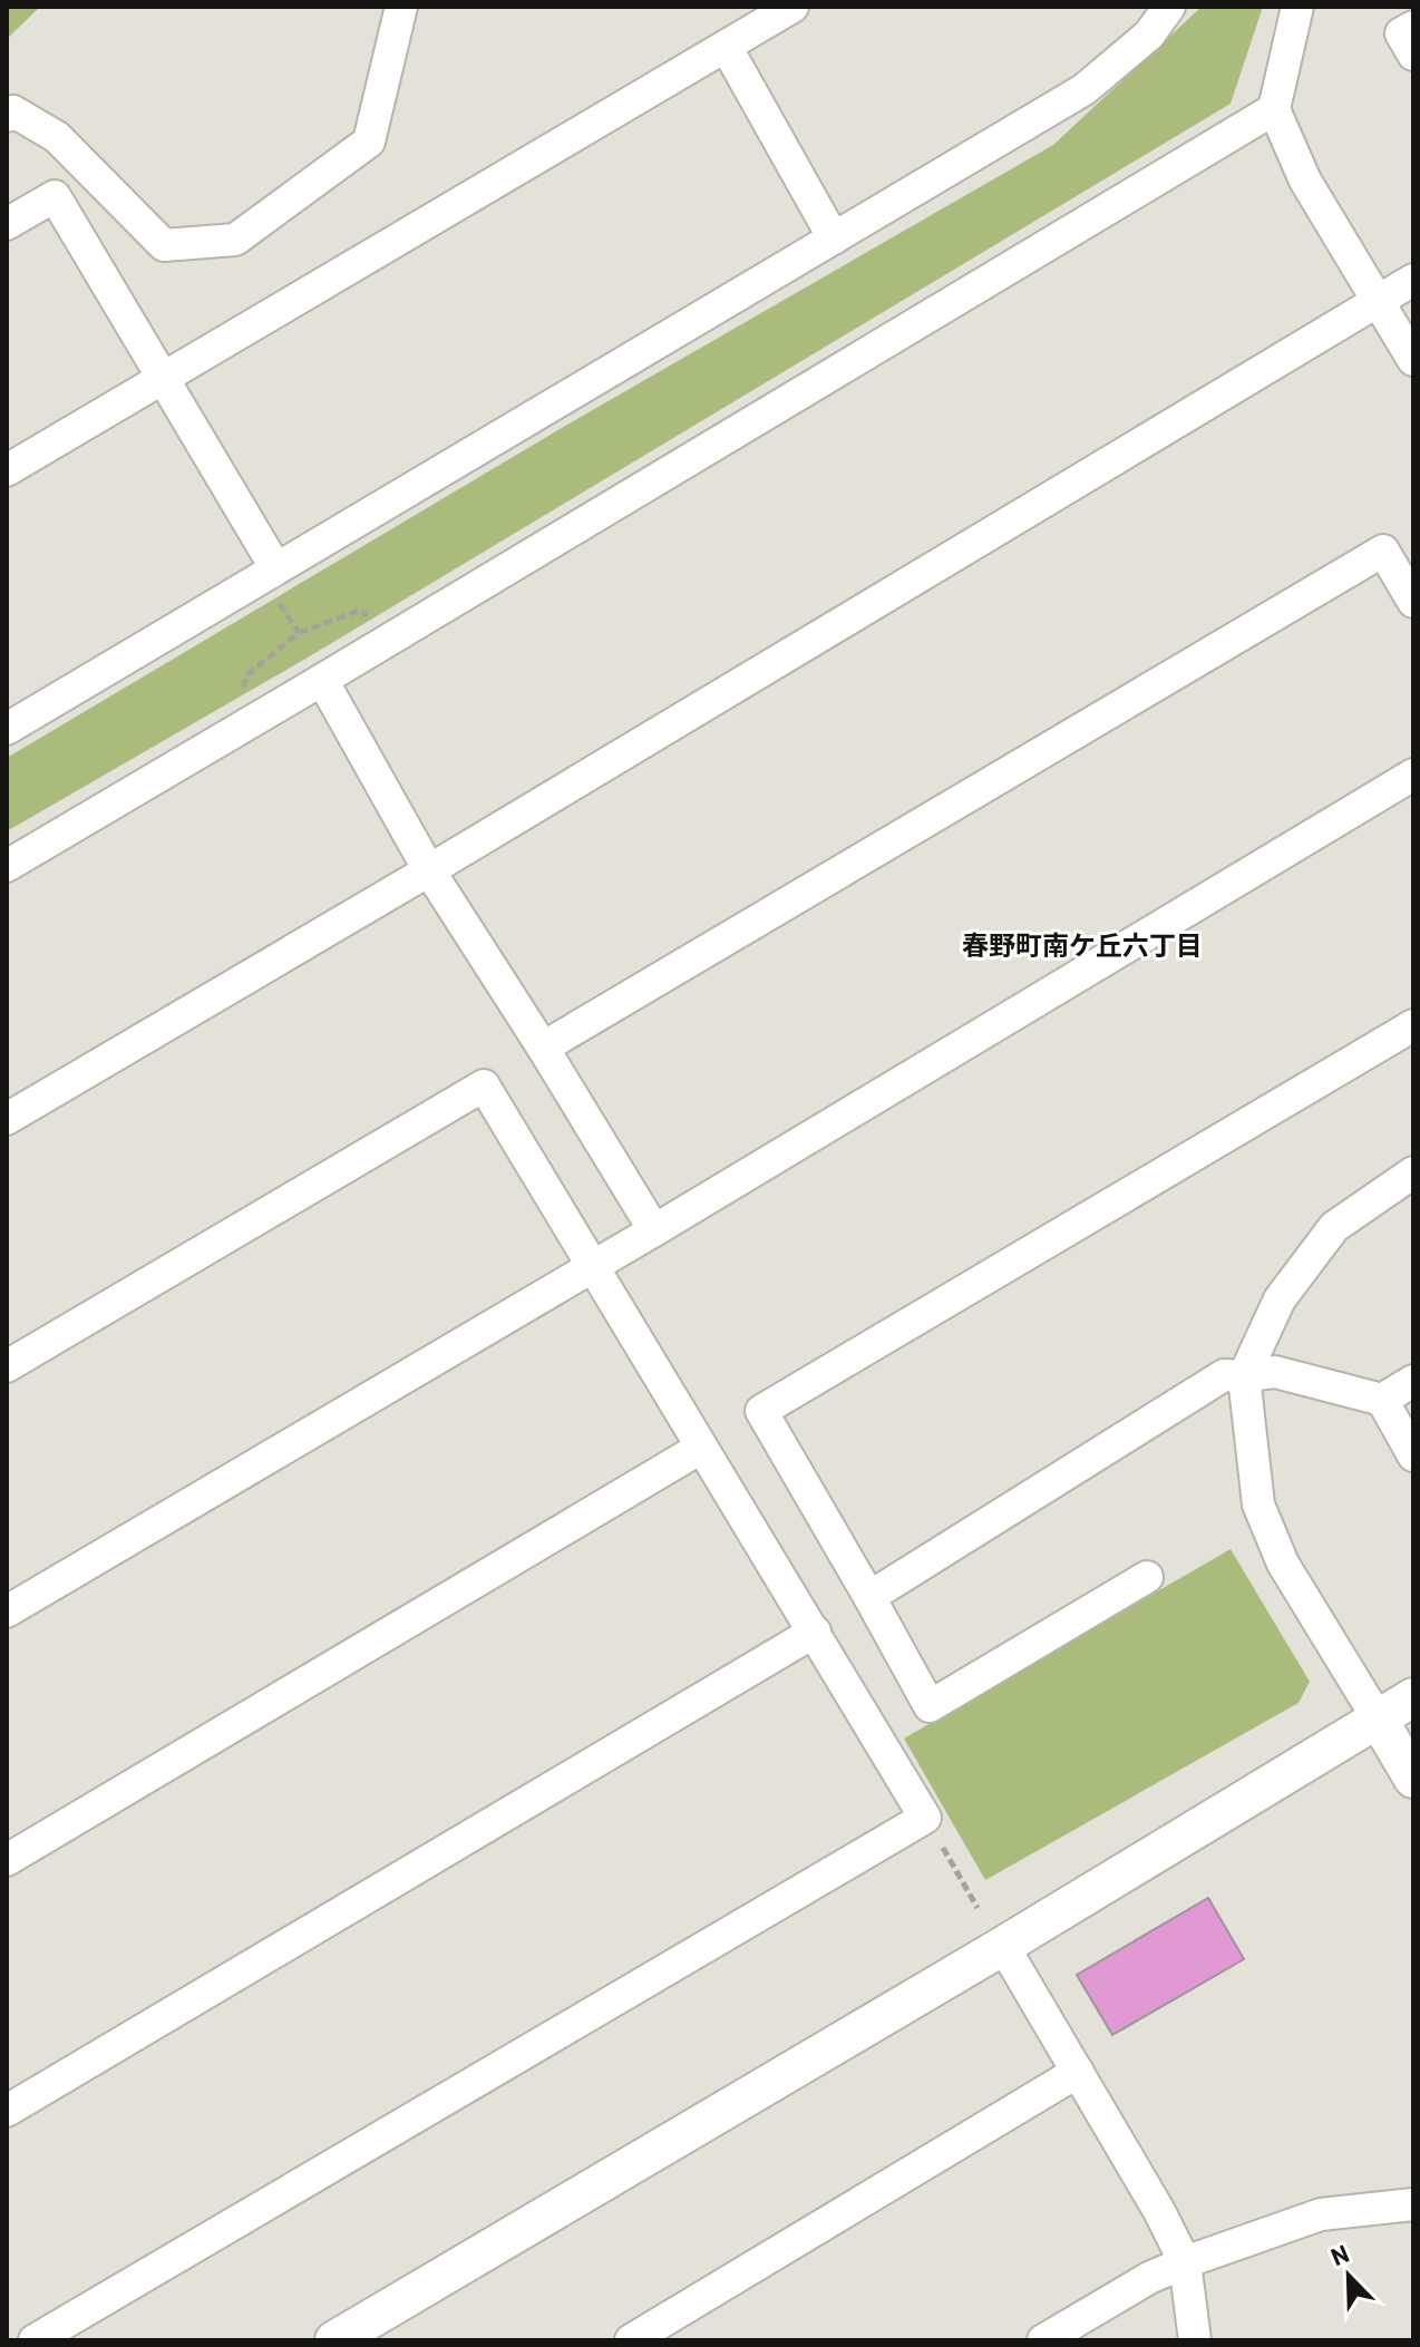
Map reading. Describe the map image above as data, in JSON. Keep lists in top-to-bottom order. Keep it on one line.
{"districts":["春野町南ケ丘六丁目"],"north":"top left"}
